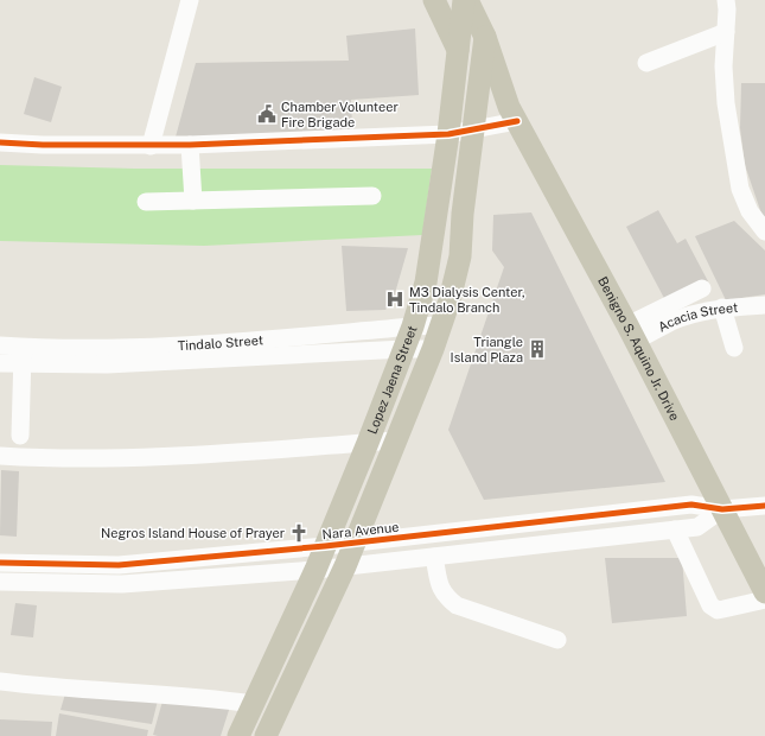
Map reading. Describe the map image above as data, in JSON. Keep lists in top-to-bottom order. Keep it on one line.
{"streets":{"main road":["Benigno S. Aquino Jr. Drive","Lopez Jaena Street"],"street":["Acacia Street","Tindalo Street","Nara Avenue"]},"crossings":[["Acacia Street","Benigno S. Aquino Jr. Drive"],["Tindalo Street","Lopez Jaena Street"],["Benigno S. Aquino Jr. Drive","Lopez Jaena Street"],["Benigno S. Aquino Jr. Drive","Nara Avenue"],["Lopez Jaena Street","Nara Avenue"]],"places":{"public building":["Chamber Volunteer Fire Brigade"],"hospital":["M3 Dialysis Center, Tindalo Branch"],"building":["Triangle Island Plaza"],"church":["Negros Island House of Prayer"]}}
